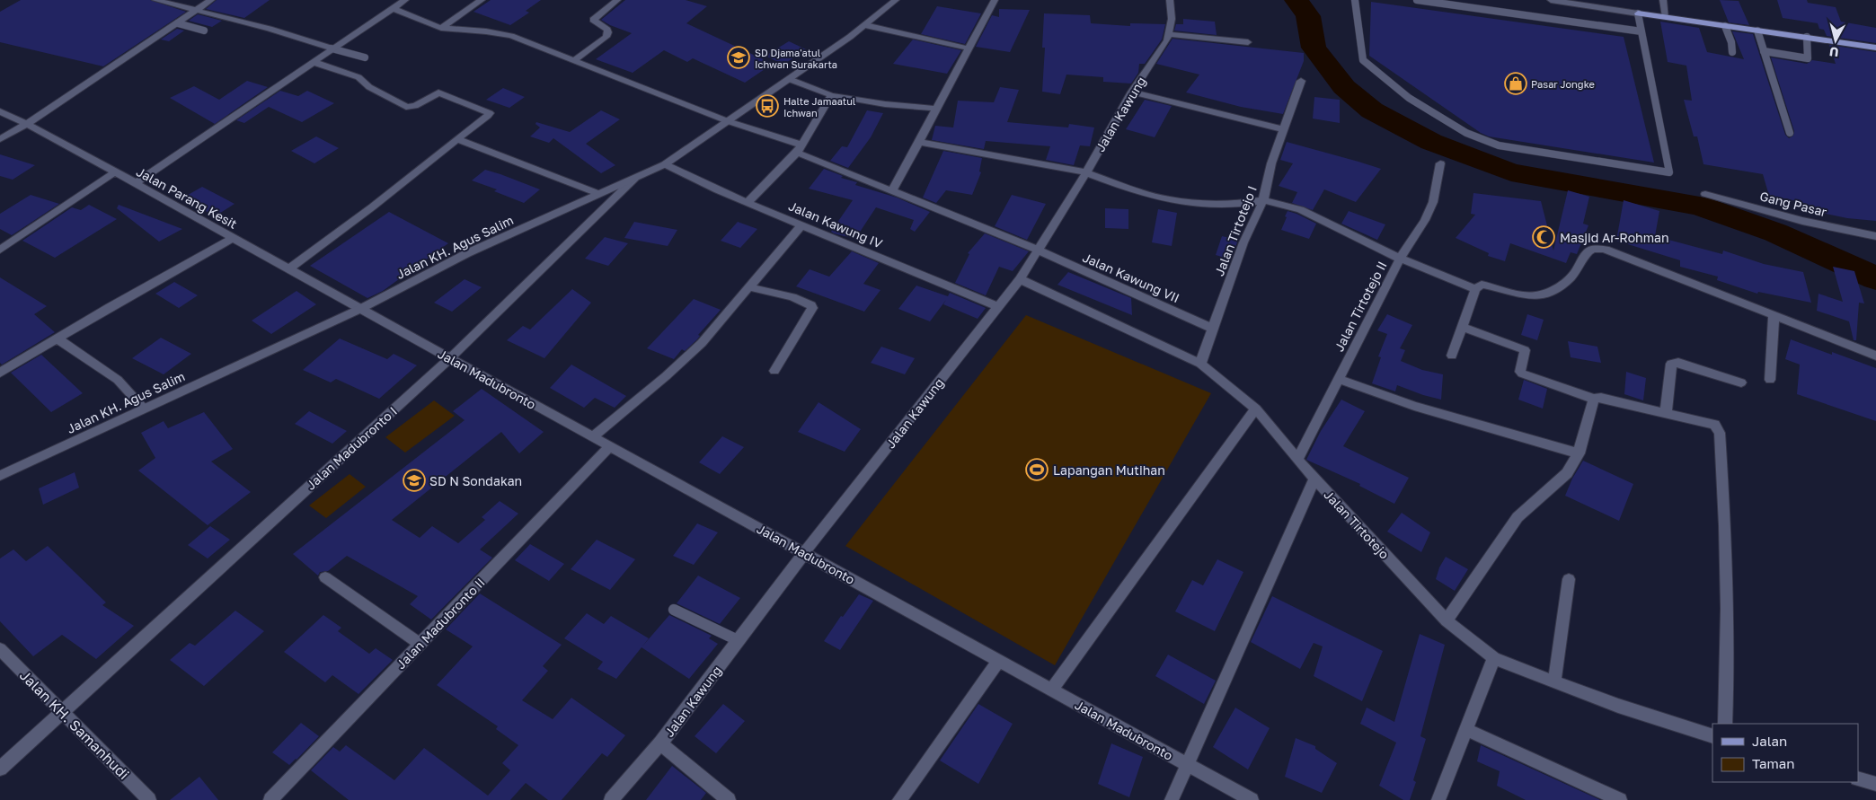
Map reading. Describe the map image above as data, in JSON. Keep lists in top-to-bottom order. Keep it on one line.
{"streets":{"street":["Jalan Kawung","Jalan Parang Kesit","Gang Pasar","Jalan Kawung IV","Jalan Tirtotejo I","Jalan KH. Agus Salim","Jalan Kawung VII","Jalan Tirtotejo II","Jalan Madubronto","Jalan Madubronto I","Jalan Tirtotejo","Jalan Madubronto II","Jalan KH. Samanhudi"]},"crossings":[["Jalan Kawung","Jalan Kawung IV"],["Jalan Kawung","Jalan Kawung VII"],["Jalan Kawung","Jalan Madubronto"],["Jalan Kawung","Jalan Tirtotejo"],["Jalan Parang Kesit","Jalan KH. Agus Salim"],["Jalan Parang Kesit","Jalan Madubronto"],["Jalan Kawung IV","Jalan KH. Agus Salim"],["Jalan Tirtotejo I","Jalan Kawung VII"],["Jalan Tirtotejo I","Jalan Tirtotejo"],["Jalan KH. Agus Salim","Jalan Kawung VII"],["Jalan KH. Agus Salim","Jalan Madubronto"],["Jalan KH. Agus Salim","Jalan Madubronto I"],["Jalan Tirtotejo II","Jalan Tirtotejo"],["Jalan Madubronto","Jalan Madubronto I"],["Jalan Madubronto","Jalan Madubronto II"],["Jalan Madubronto I","Jalan KH. Samanhudi"]],"places":{"school or university":["SD Djama'atul Ichwan Surakarta","SD N Sondakan"],"shop":["Pasar Jongke"],"bus stop":["Halte Jamaatul Ichwan"],"mosque":["Masjid Ar-Rohman"],"sports":["Lapangan Mutihan"]},"legend":["Jalan","Taman"],"north":"bottom"}
